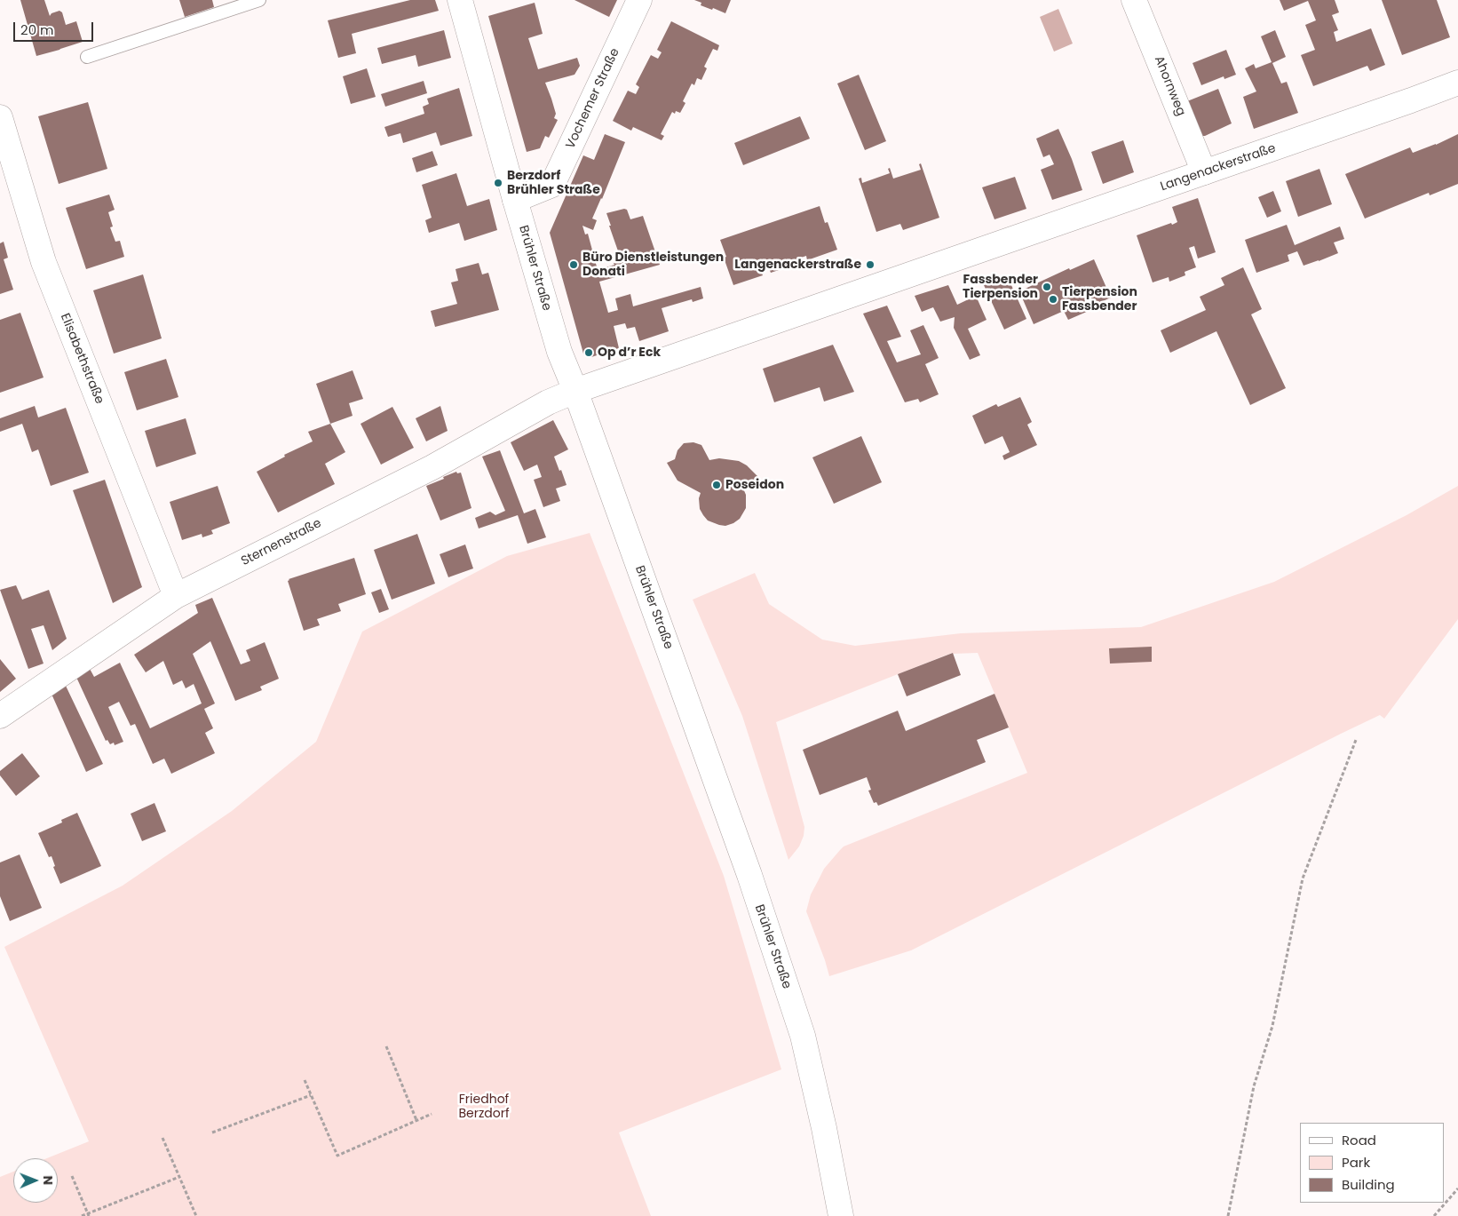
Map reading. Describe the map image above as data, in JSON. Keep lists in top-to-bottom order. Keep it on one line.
{"streets":{"street":["Ahornweg","Vochemer Straße","Langenackerstraße","Brühler Straße","Elisabethstraße","Sternenstraße"]},"crossings":[["Ahornweg","Langenackerstraße"],["Vochemer Straße","Brühler Straße"],["Langenackerstraße","Brühler Straße"],["Langenackerstraße","Sternenstraße"],["Brühler Straße","Sternenstraße"],["Elisabethstraße","Sternenstraße"]],"parks":["Friedhof Berzdorf"],"places":["Berzdorf Brühler Straße","Büro Dienstleistungen Donati","Langenackerstraße","Fassbender Tierpension","Tierpension Fassbender","Op d’r Eck","Poseidon"],"legend":["Road","Park","Building"],"scale_bar":"20 m","north":"right"}
